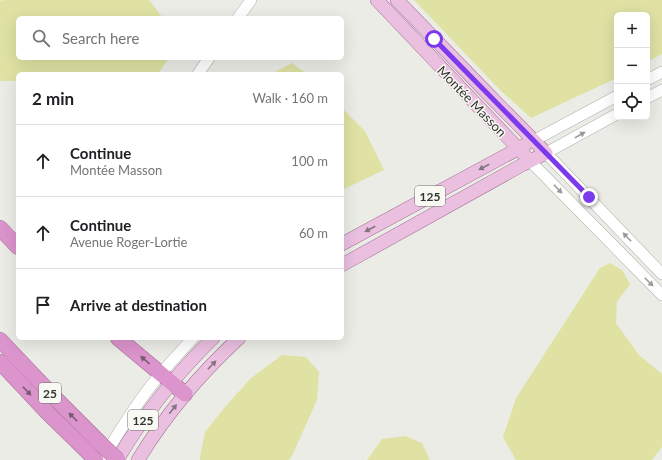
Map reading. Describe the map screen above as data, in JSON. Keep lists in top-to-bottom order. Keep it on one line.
{"streets":{"highway":["25"],"main road":["Montée Masson","125"]},"crossings":[["125","25"]],"page":{"map_buttons":["+","−"],"search":"Search here","heading":["2 min","Walk · 160 m"],"list":[["Continue","Montée Masson","100 m"],["Continue","Avenue Roger-Lortie","60 m"],"Arrive at destination"]}}
